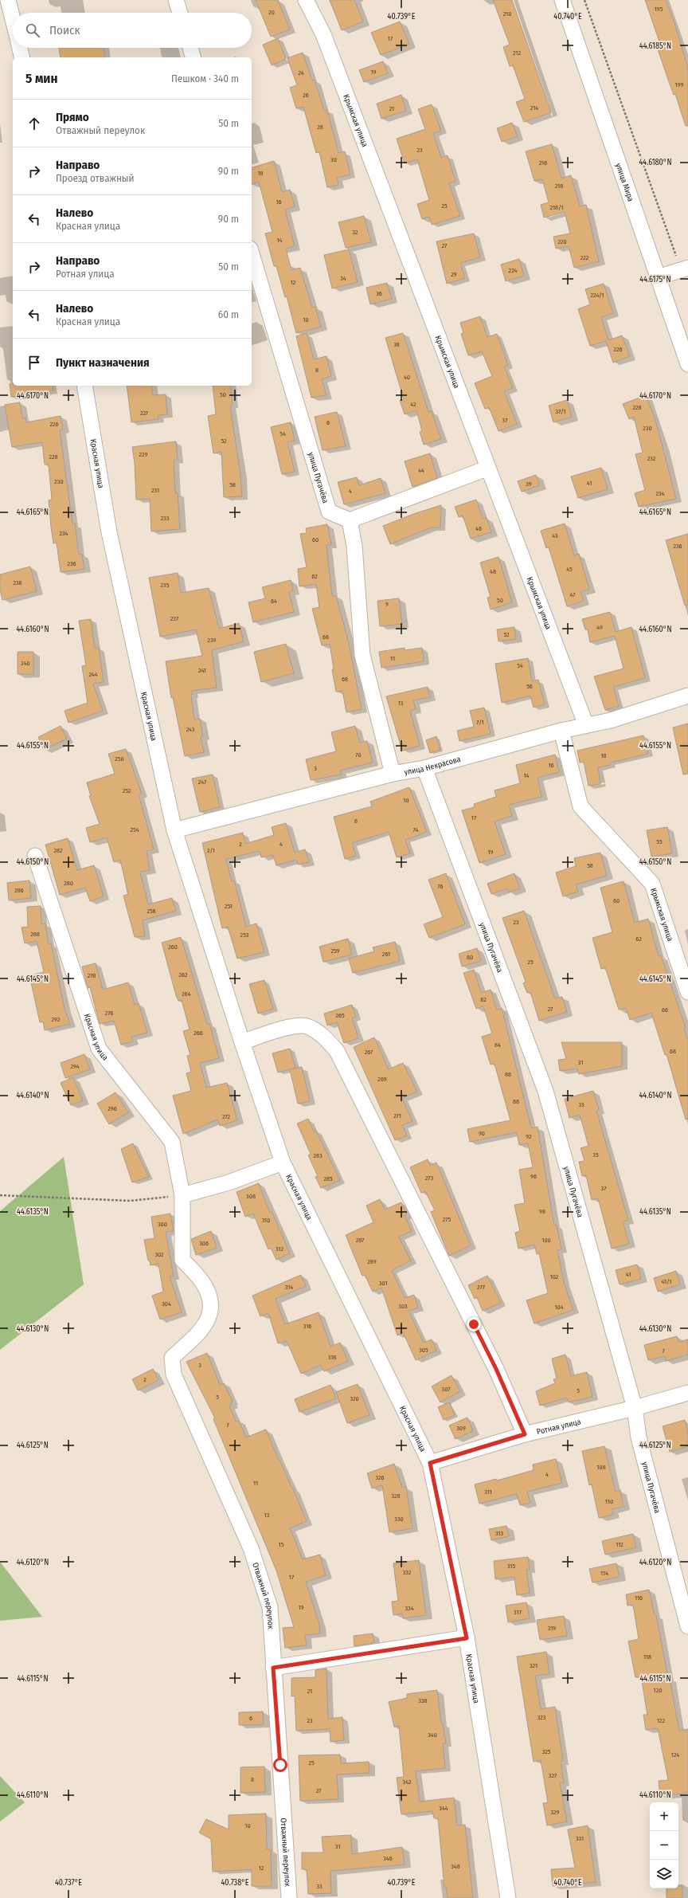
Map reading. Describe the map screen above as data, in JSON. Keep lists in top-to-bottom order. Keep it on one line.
{"streets":{"street":["Крымская улица","улица Мира","Красная улица","улица Пугачёва","улица Некрасова","Ротная улица","Отважный переулок"]},"crossings":[["Крымская улица","улица Некрасова"],["Красная улица","улица Некрасова"],["Красная улица","Ротная улица"],["Красная улица","Отважный переулок"],["улица Пугачёва","улица Некрасова"],["улица Пугачёва","Ротная улица"]],"house_numbers":["195","20","210","17","212","19","24","199","26","214","21","28","23","30","216","18","218","16","25","218/1","32","14","220","27","222","224","29","34","12","36","224/1","10","38","226","8","40","50","42","228","37/1","227","37","6","226","230","54","52","229","228","232","44","230","41","39","58","231","4","234","233","46","234","43","60","236","236","45","48","62","238","235","47","50","64","9","237","49","52","66","239","11","240","54","241","244","68","56","13","7/1","243","70","18","250","16","3","14","247","252","10","17","8","254","74","55","2","4","282","2/1","19","58","280","76","286","60","251","258","23","288","253","62","260","259","261","80","25","262","278","264","82","27","66","276","265","292","266","84","68","267","31","294","86","269","88","33","296","271","272","90","92","35","283","96","273","285","37","308","98","275","310","300","287","100","306","312","302","289","41","102","41/1","301","314","277","304","303","104","316","305","7","318","3","2","307","5","5","320","7","309","108","4","326","11","311","328","110","13","330","313","15","112","315","332","114","17","116","19","334","317","319","118","321","120","21","338","323","6","23","122","340","325","124","25","327","8","342","27","344","329","10","331","31","346","348","12","33"],"page":{"search":"Поиск","heading":["5 мин","Пешком · 340 m"],"list":[["Прямо","Отважный переулок","50 m"],["Направо","Проезд отважный","90 m"],["Налево","Красная улица","90 m"],["Направо","Ротная улица","50 m"],["Налево","Красная улица","60 m"],"Пункт назначения"],"map_buttons":["+","−"]},"coordinates":["40.739°E","40.740°E","44.6185°N","44.6180°N","44.6175°N","44.6170°N","44.6165°N","44.6160°N","44.6155°N","44.6150°N","44.6145°N","44.6140°N","44.6135°N","44.6130°N","44.6125°N","44.6120°N","44.6115°N","44.6110°N","40.737°E","40.738°E"]}
